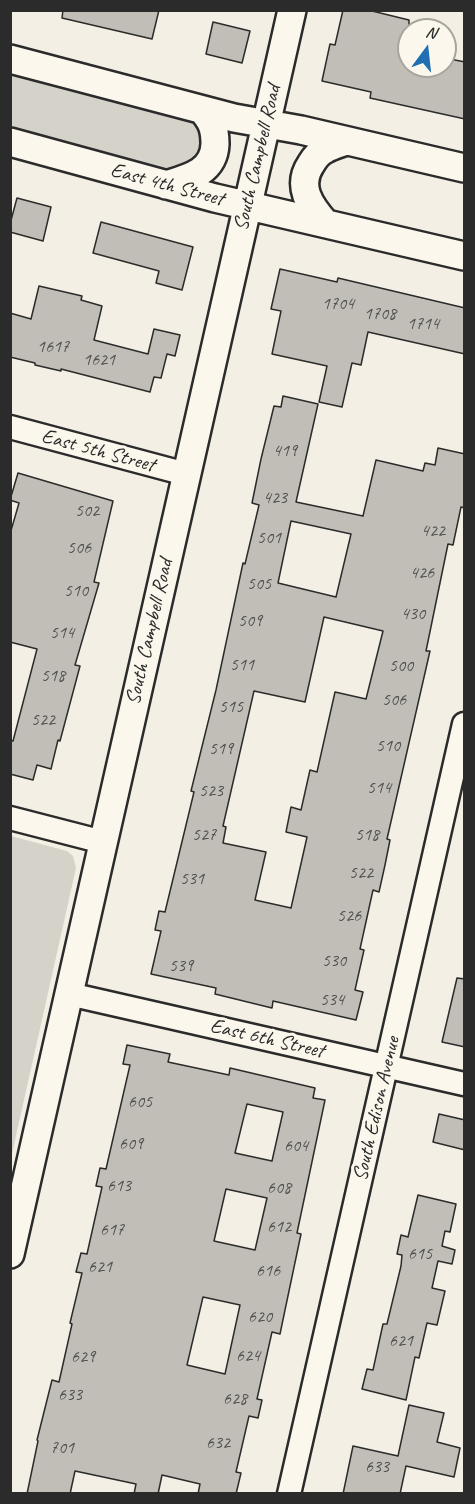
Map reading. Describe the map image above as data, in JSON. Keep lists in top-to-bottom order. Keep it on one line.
{"streets":{"street":["South Campbell Road","East 4th Street","East 5th Street","East 6th Street","South Edison Avenue"]},"crossings":[["South Campbell Road","East 4th Street"],["South Campbell Road","East 5th Street"],["South Campbell Road","East 6th Street"],["East 6th Street","South Edison Avenue"]],"house_numbers":["1704","1708","1714","1617","1621","419","423","502","422","501","506","426","505","510","430","509","514","511","500","518","506","515","522","510","519","514","523","527","518","522","531","526","530","539","534","605","609","604","613","608","612","617","615","621","616","620","621","624","629","633","628","632","701","633"],"north":"top"}
